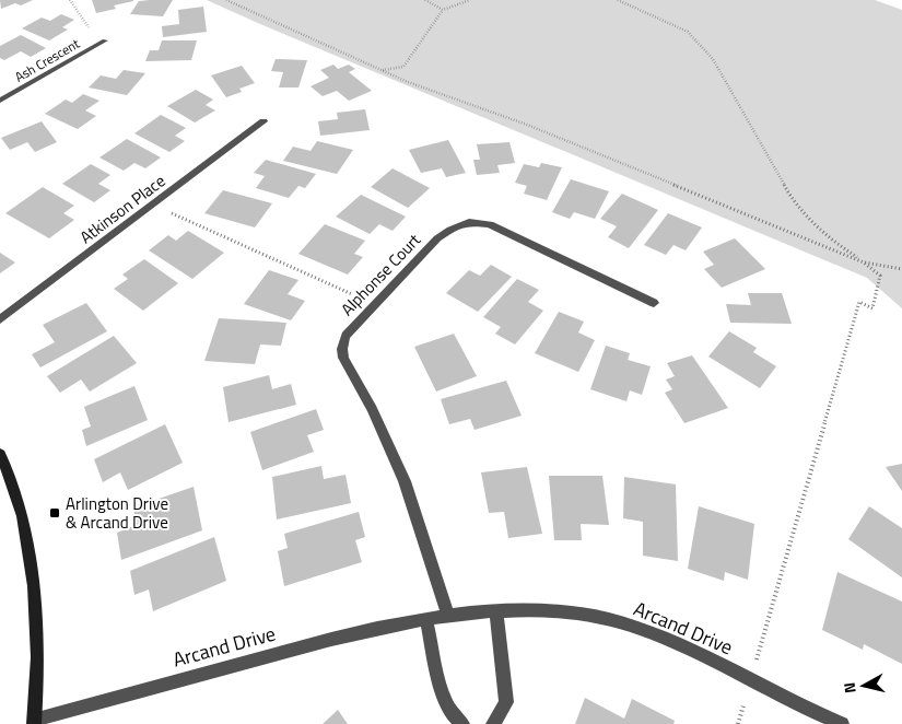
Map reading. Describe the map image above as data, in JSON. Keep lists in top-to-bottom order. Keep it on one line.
{"streets":{"street":["Ash Crescent","Atkinson Place","Alphonse Court","Arcand Drive"]},"crossings":[["Alphonse Court","Arcand Drive"]],"places":{"transit":["Arlington Drive & Arcand Drive"]},"north":"left"}
